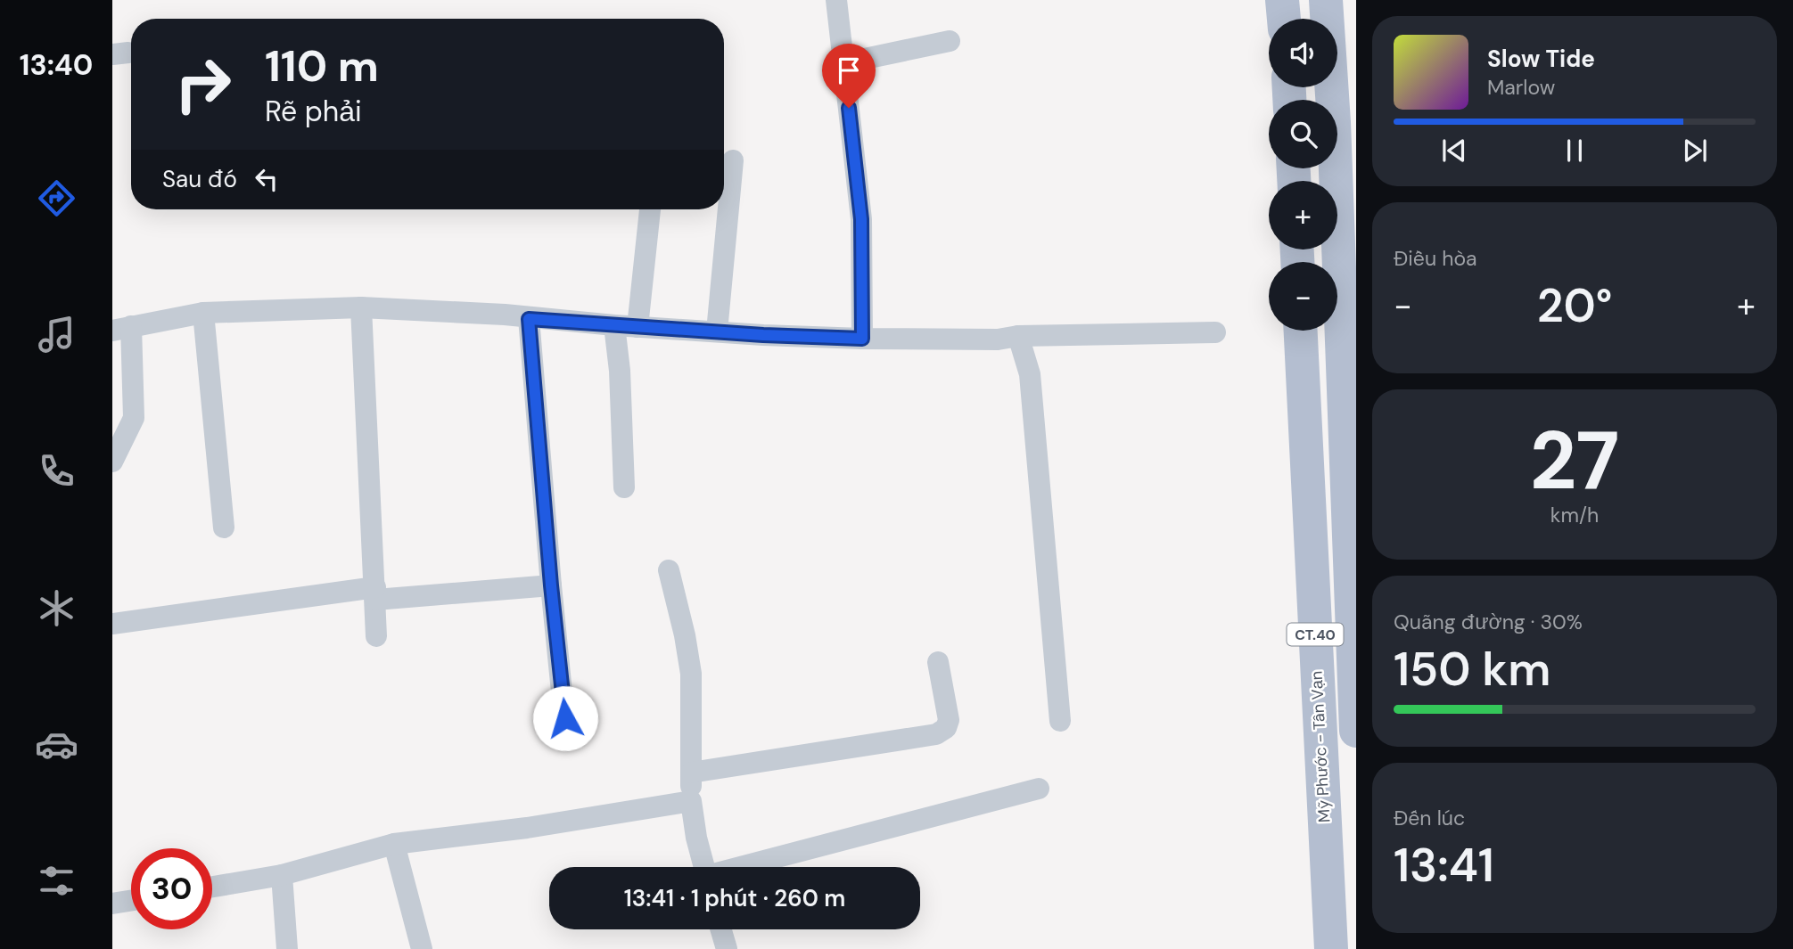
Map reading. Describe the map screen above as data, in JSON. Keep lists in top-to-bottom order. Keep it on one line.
{"streets":{"main road":["CT.40","Mỹ Phước - Tân Vạn"]},"page":{"tabs":"13:40","map_buttons":["+","−"],"turn":["110 m","Rẽ phải"],"song":["Slow Tide","Marlow"],"then":"Sau đó","tile":["Điều hòa",["27","km/h"],["Quãng đường · 30%","150 km"],["Đến lúc","13:41"]],"heat":["−","20°","+"],"limit":"30","trip":"13:41 · 1 phút · 260 m"}}
